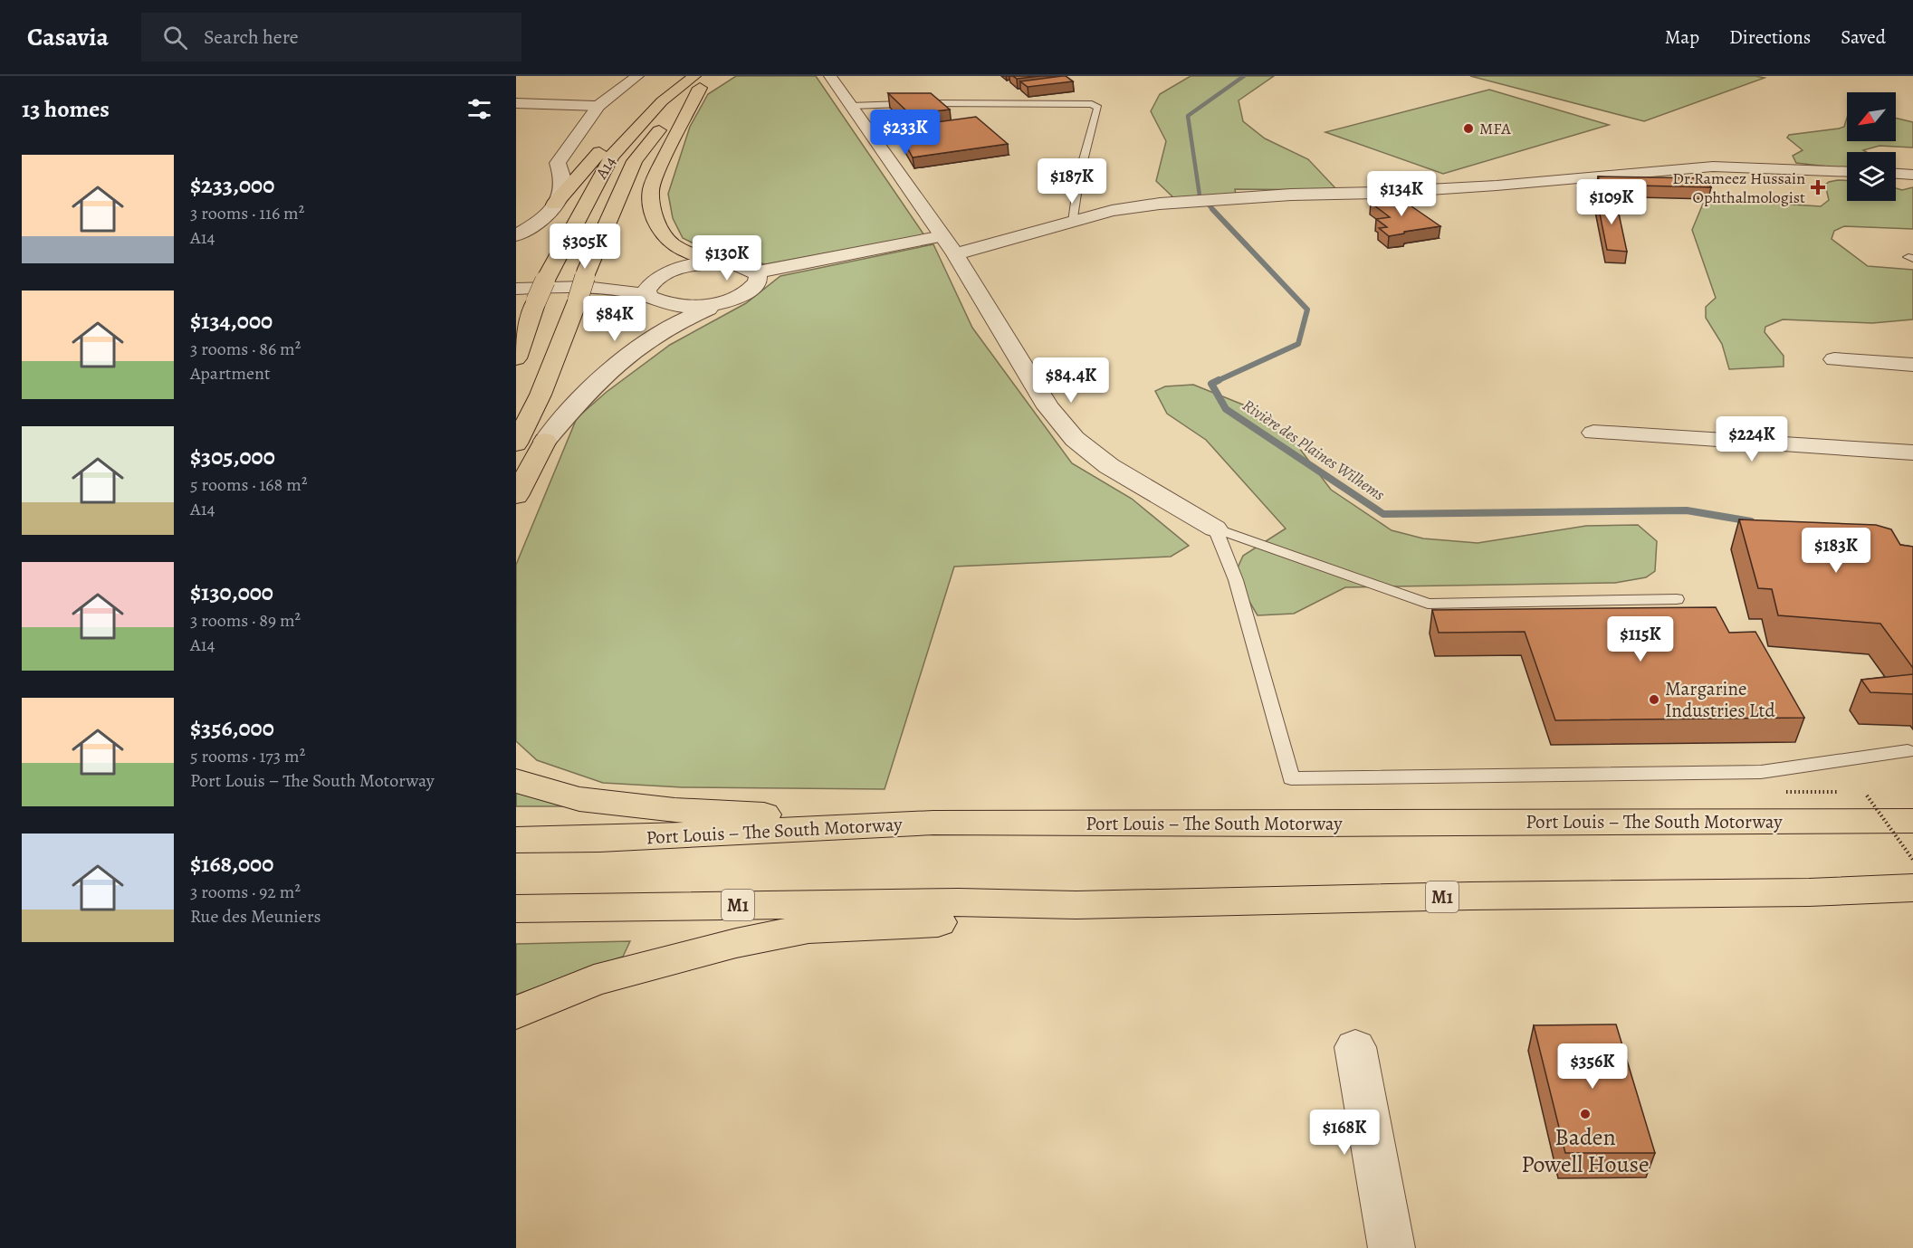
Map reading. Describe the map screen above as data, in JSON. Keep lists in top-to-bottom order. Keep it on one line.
{"streets":{"main road":["A14","Port Louis – The South Motorway","M1"]},"water":["Rivière des Plaines Wilhems"],"places":{"other":["MFA","Margarine Industries Ltd","Baden Powell House"],"health":["Dr.Rameez Hussain Ophthalmologist"]},"north":"bottom left","page":{"header":"Casavia","search":"Search here","nav":["Map","Directions","Saved"],"heading":"13 homes","price":["$233K","$187K","$134K","$109K","$305K","$130K","$84K","$84.4K","$224K","$183K","$115K","$356K","$168K"],"list":[{"name":"$233,000","note":"3 rooms · 116 m² · A14"},{"name":"$134,000","note":"3 rooms · 86 m² · Apartment"},{"name":"$305,000","note":"5 rooms · 168 m² · A14"},{"name":"$130,000","note":"3 rooms · 89 m² · A14"},{"name":"$356,000","note":"5 rooms · 173 m² · Port Louis – The South Motorway"},{"name":"$168,000","note":"3 rooms · 92 m² · Rue des Meuniers"}]}}
